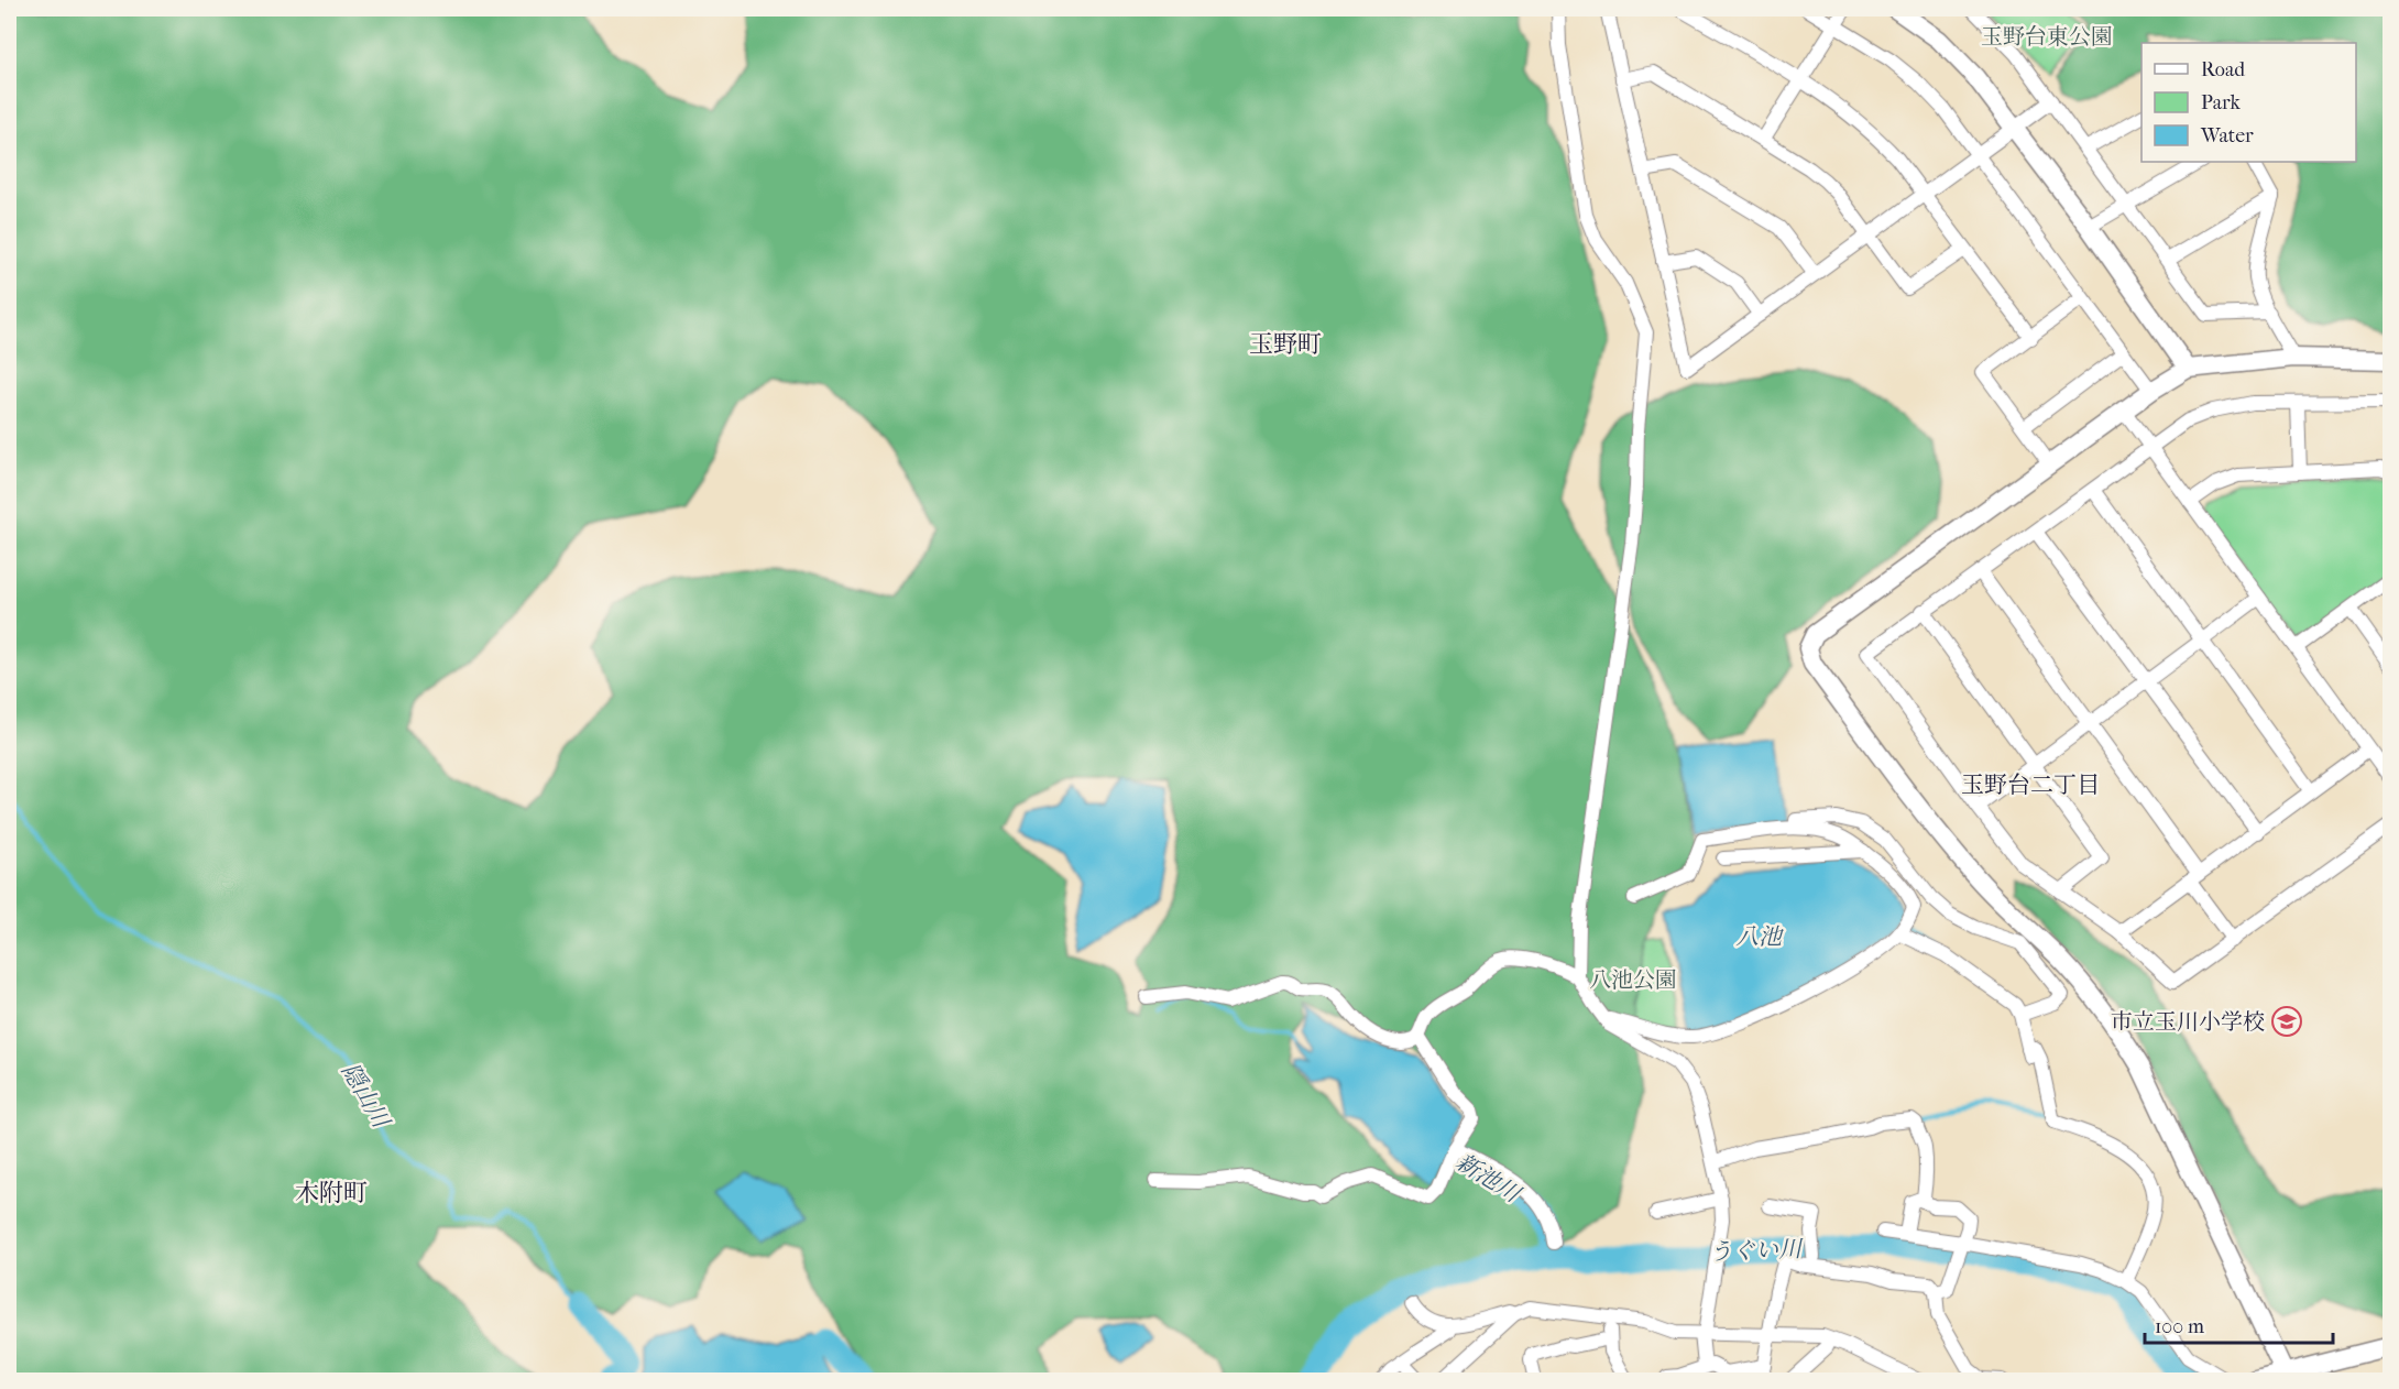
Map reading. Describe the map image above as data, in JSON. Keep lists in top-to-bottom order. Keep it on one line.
{"districts":["玉野町","玉野台二丁目","木附町"],"water":["八池","隠山川","新池川","うぐい川"],"parks":["玉野台東公園","八池公園"],"places":{"school or university":["市立玉川小学校"]},"legend":["Road","Park","Water"],"scale_bar":"100 m"}
